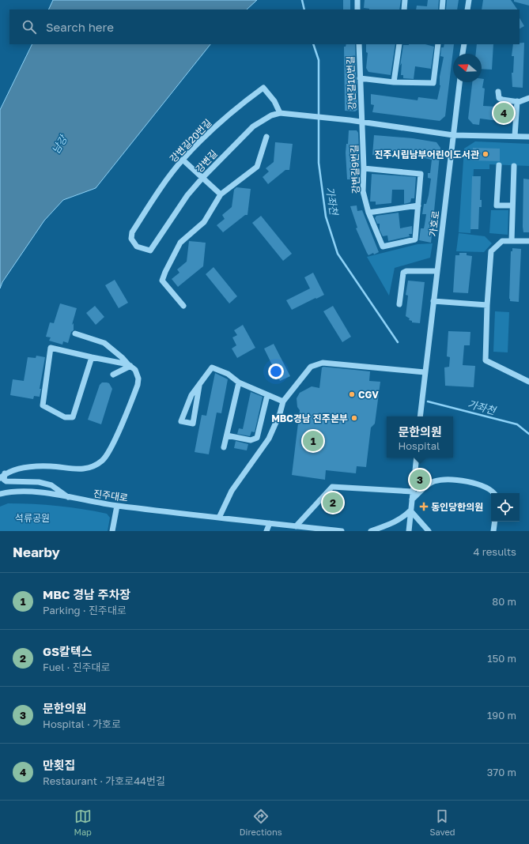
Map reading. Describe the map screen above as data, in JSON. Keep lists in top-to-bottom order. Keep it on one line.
{"streets":{"street":["강변길10번길","강변길20번길","강변길","강변길9번길","가호로","진주대로"]},"crossings":[["강변길10번길","강변길"],["강변길10번길","강변길9번길"],["강변길20번길","강변길"],["강변길","강변길9번길"]],"water":["남강","가좌천"],"parks":["석류공원"],"places":{"other":["진주시립남부어린이도서관","CGV","MBC경남 진주본부"],"health":["동인당한의원"]},"north":"left","page":{"search":"Search here","pins":["4","1","3","2"],"popup":["문한의원","Hospital"],"heading":["Nearby","4 results"],"list":[{"mark":"1","name":"MBC 경남 주차장","note":"Parking · 진주대로","value":"80 m"},{"mark":"2","name":"GS칼텍스","note":"Fuel · 진주대로","value":"150 m"},{"mark":"3","name":"문한의원","note":"Hospital · 가호로","value":"190 m"},{"mark":"4","name":"만횟집","note":"Restaurant · 가호로44번길","value":"370 m"}],"nav":["Map","Directions","Saved"]}}
